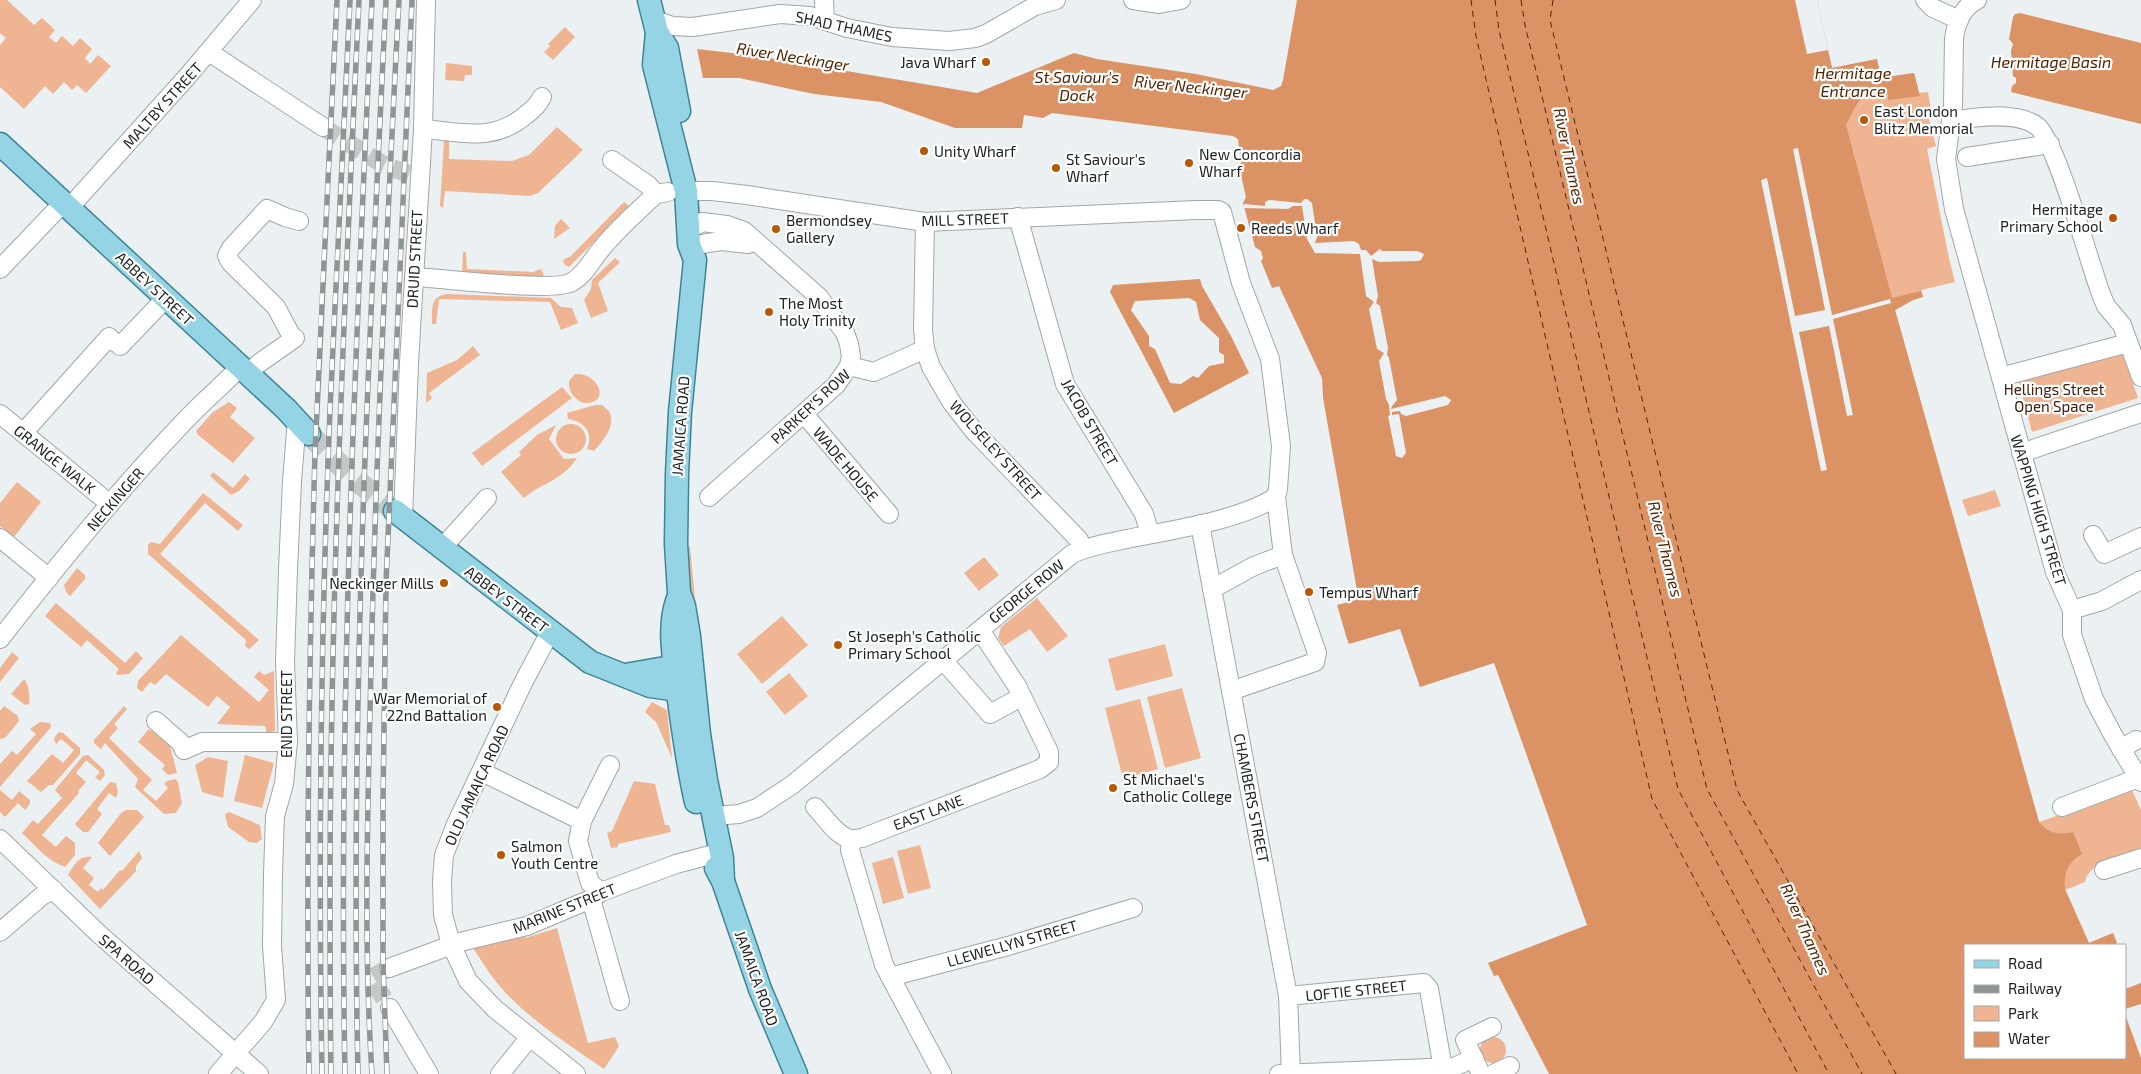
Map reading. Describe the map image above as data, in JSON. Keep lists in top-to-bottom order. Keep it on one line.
{"streets":{"main road":["ABBEY STREET","JAMAICA ROAD"],"street":["SHAD THAMES","MALTBY STREET","MILL STREET","DRUID STREET","PARKER'S ROW","JACOB STREET","WOLSELEY STREET","GRANGE WALK","WADE HOUSE","NECKINGER","WAPPING HIGH STREET","GEORGE ROW","ENID STREET","OLD JAMAICA ROAD","CHAMBERS STREET","EAST LANE","MARINE STREET","LLEWELLYN STREET","SPA ROAD","LOFTIE STREET"]},"crossings":[["SHAD THAMES","JAMAICA ROAD"],["MALTBY STREET","ABBEY STREET"],["MILL STREET","JACOB STREET"],["MILL STREET","JAMAICA ROAD"],["MILL STREET","WOLSELEY STREET"],["MILL STREET","GEORGE ROW"],["DRUID STREET","ABBEY STREET"],["ABBEY STREET","JAMAICA ROAD"],["ABBEY STREET","NECKINGER"],["ABBEY STREET","ENID STREET"],["ABBEY STREET","OLD JAMAICA ROAD"],["PARKER'S ROW","WOLSELEY STREET"],["PARKER'S ROW","WADE HOUSE"],["JACOB STREET","GEORGE ROW"],["JAMAICA ROAD","GEORGE ROW"],["JAMAICA ROAD","MARINE STREET"],["WOLSELEY STREET","GEORGE ROW"],["GRANGE WALK","NECKINGER"],["GEORGE ROW","CHAMBERS STREET"],["GEORGE ROW","EAST LANE"],["ENID STREET","SPA ROAD"],["OLD JAMAICA ROAD","MARINE STREET"],["CHAMBERS STREET","LOFTIE STREET"]],"water":["River Neckinger","Hermitage Basin","Hermitage Entrance","St Saviour's Dock","River Thames"],"parks":["Hellings Street Open Space"],"places":["Java Wharf","East London Blitz Memorial","Unity Wharf","New Concordia Wharf","St Saviour's Wharf","Hermitage Primary School","Reeds Wharf","Bermondsey Gallery","The Most Holy Trinity","Neckinger Mills","Tempus Wharf","St Joseph's Catholic Primary School","War Memorial of 22nd Battalion","St Michael's Catholic College","Salmon Youth Centre"],"legend":["Road","Railway","Park","Water"]}
